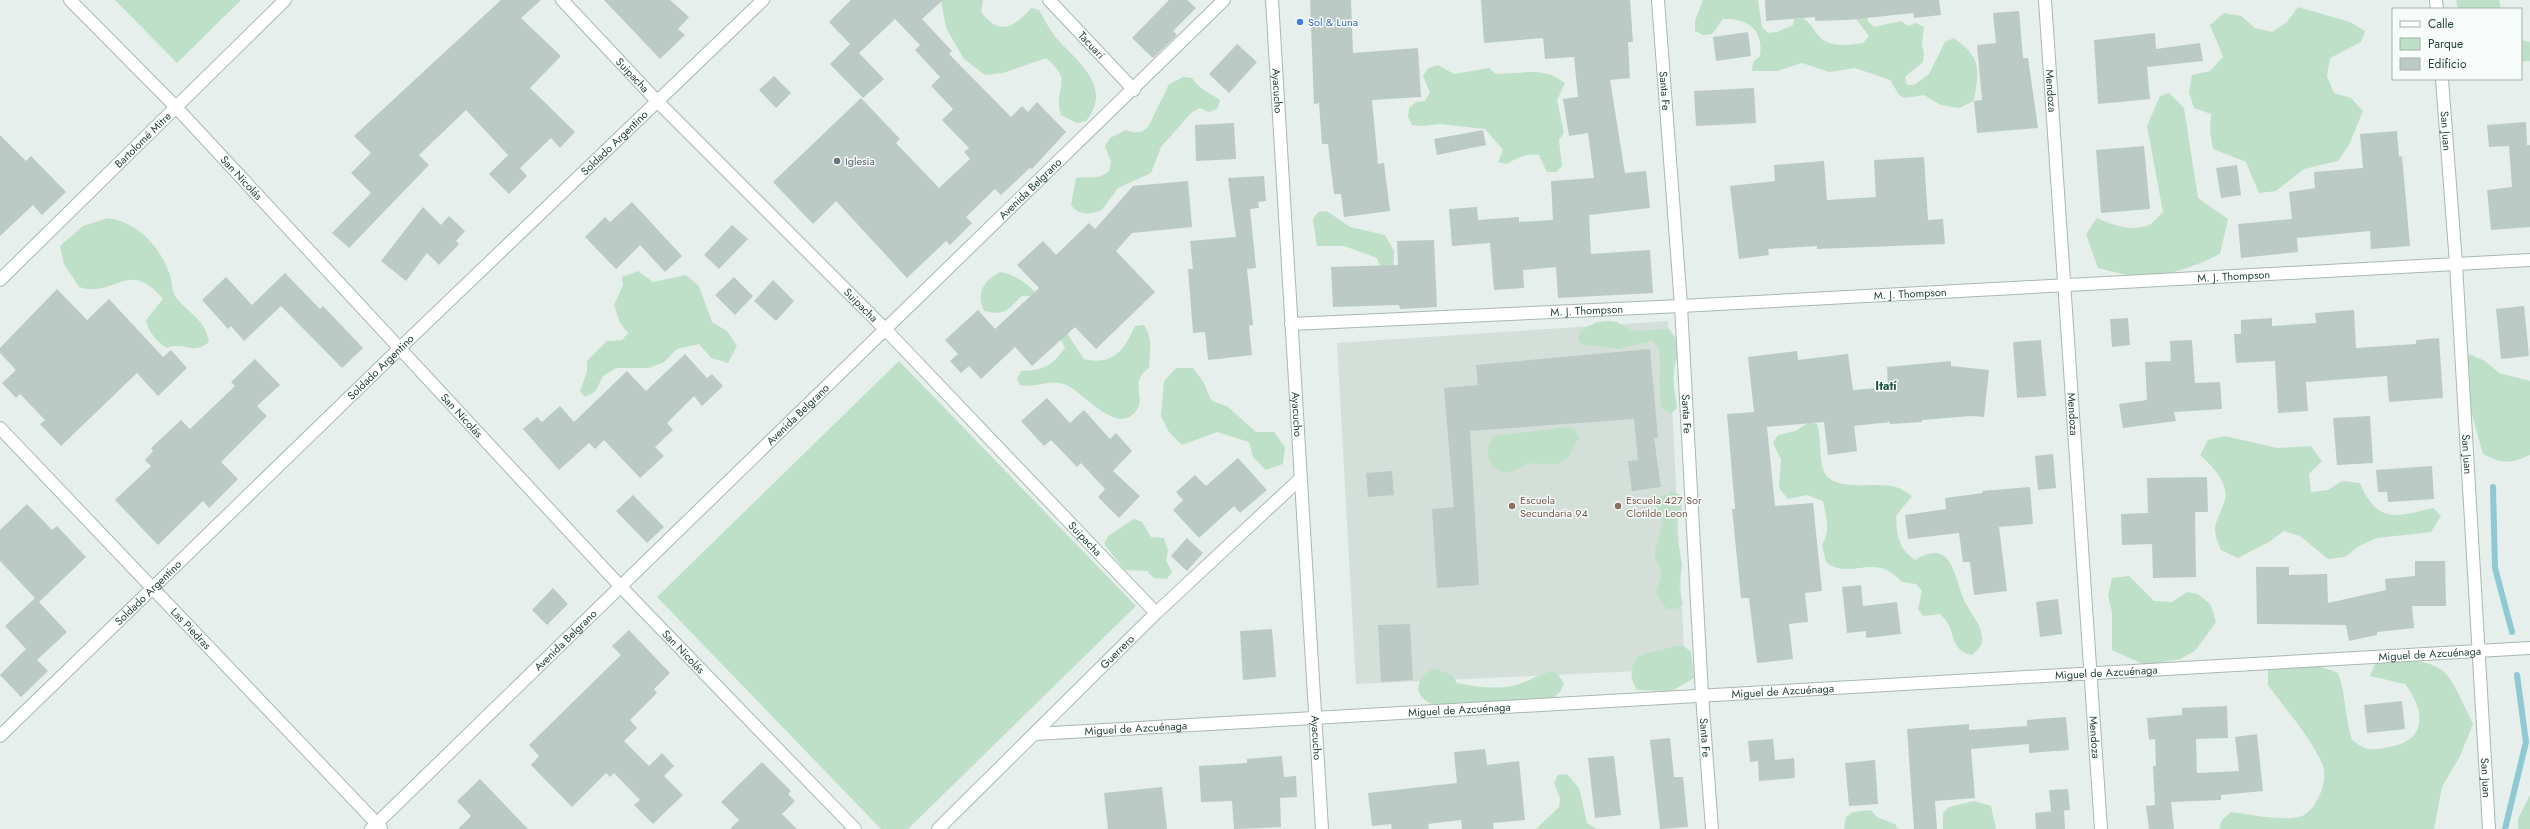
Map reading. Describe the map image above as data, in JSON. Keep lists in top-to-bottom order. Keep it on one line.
{"streets":{"street":["Tacuarí","Suipacha","Ayacucho","Santa Fe","Mendoza","San Juan","Bartolomé Mitre","Soldado Argentino","San Nicolás","Avenida Belgrano","M. J. Thompson","Las Piedras","Guerrero","Miguel de Azcuénaga"]},"crossings":[["Tacuarí","Avenida Belgrano"],["Suipacha","Soldado Argentino"],["Suipacha","Avenida Belgrano"],["Suipacha","Guerrero"],["Ayacucho","M. J. Thompson"],["Ayacucho","Guerrero"],["Ayacucho","Miguel de Azcuénaga"],["Santa Fe","M. J. Thompson"],["Santa Fe","Miguel de Azcuénaga"],["Mendoza","M. J. Thompson"],["Mendoza","Miguel de Azcuénaga"],["San Juan","M. J. Thompson"],["San Juan","Miguel de Azcuénaga"],["Bartolomé Mitre","San Nicolás"],["Soldado Argentino","San Nicolás"],["Soldado Argentino","Las Piedras"],["San Nicolás","Avenida Belgrano"],["Avenida Belgrano","Las Piedras"],["Guerrero","Miguel de Azcuénaga"]],"districts":["Itatí"],"places":["Sol & Luna","Iglesia","Escuela Secundaria 94","Escuela 427 Sor Clotilde Leon"],"legend":["Calle","Parque","Edificio"]}
